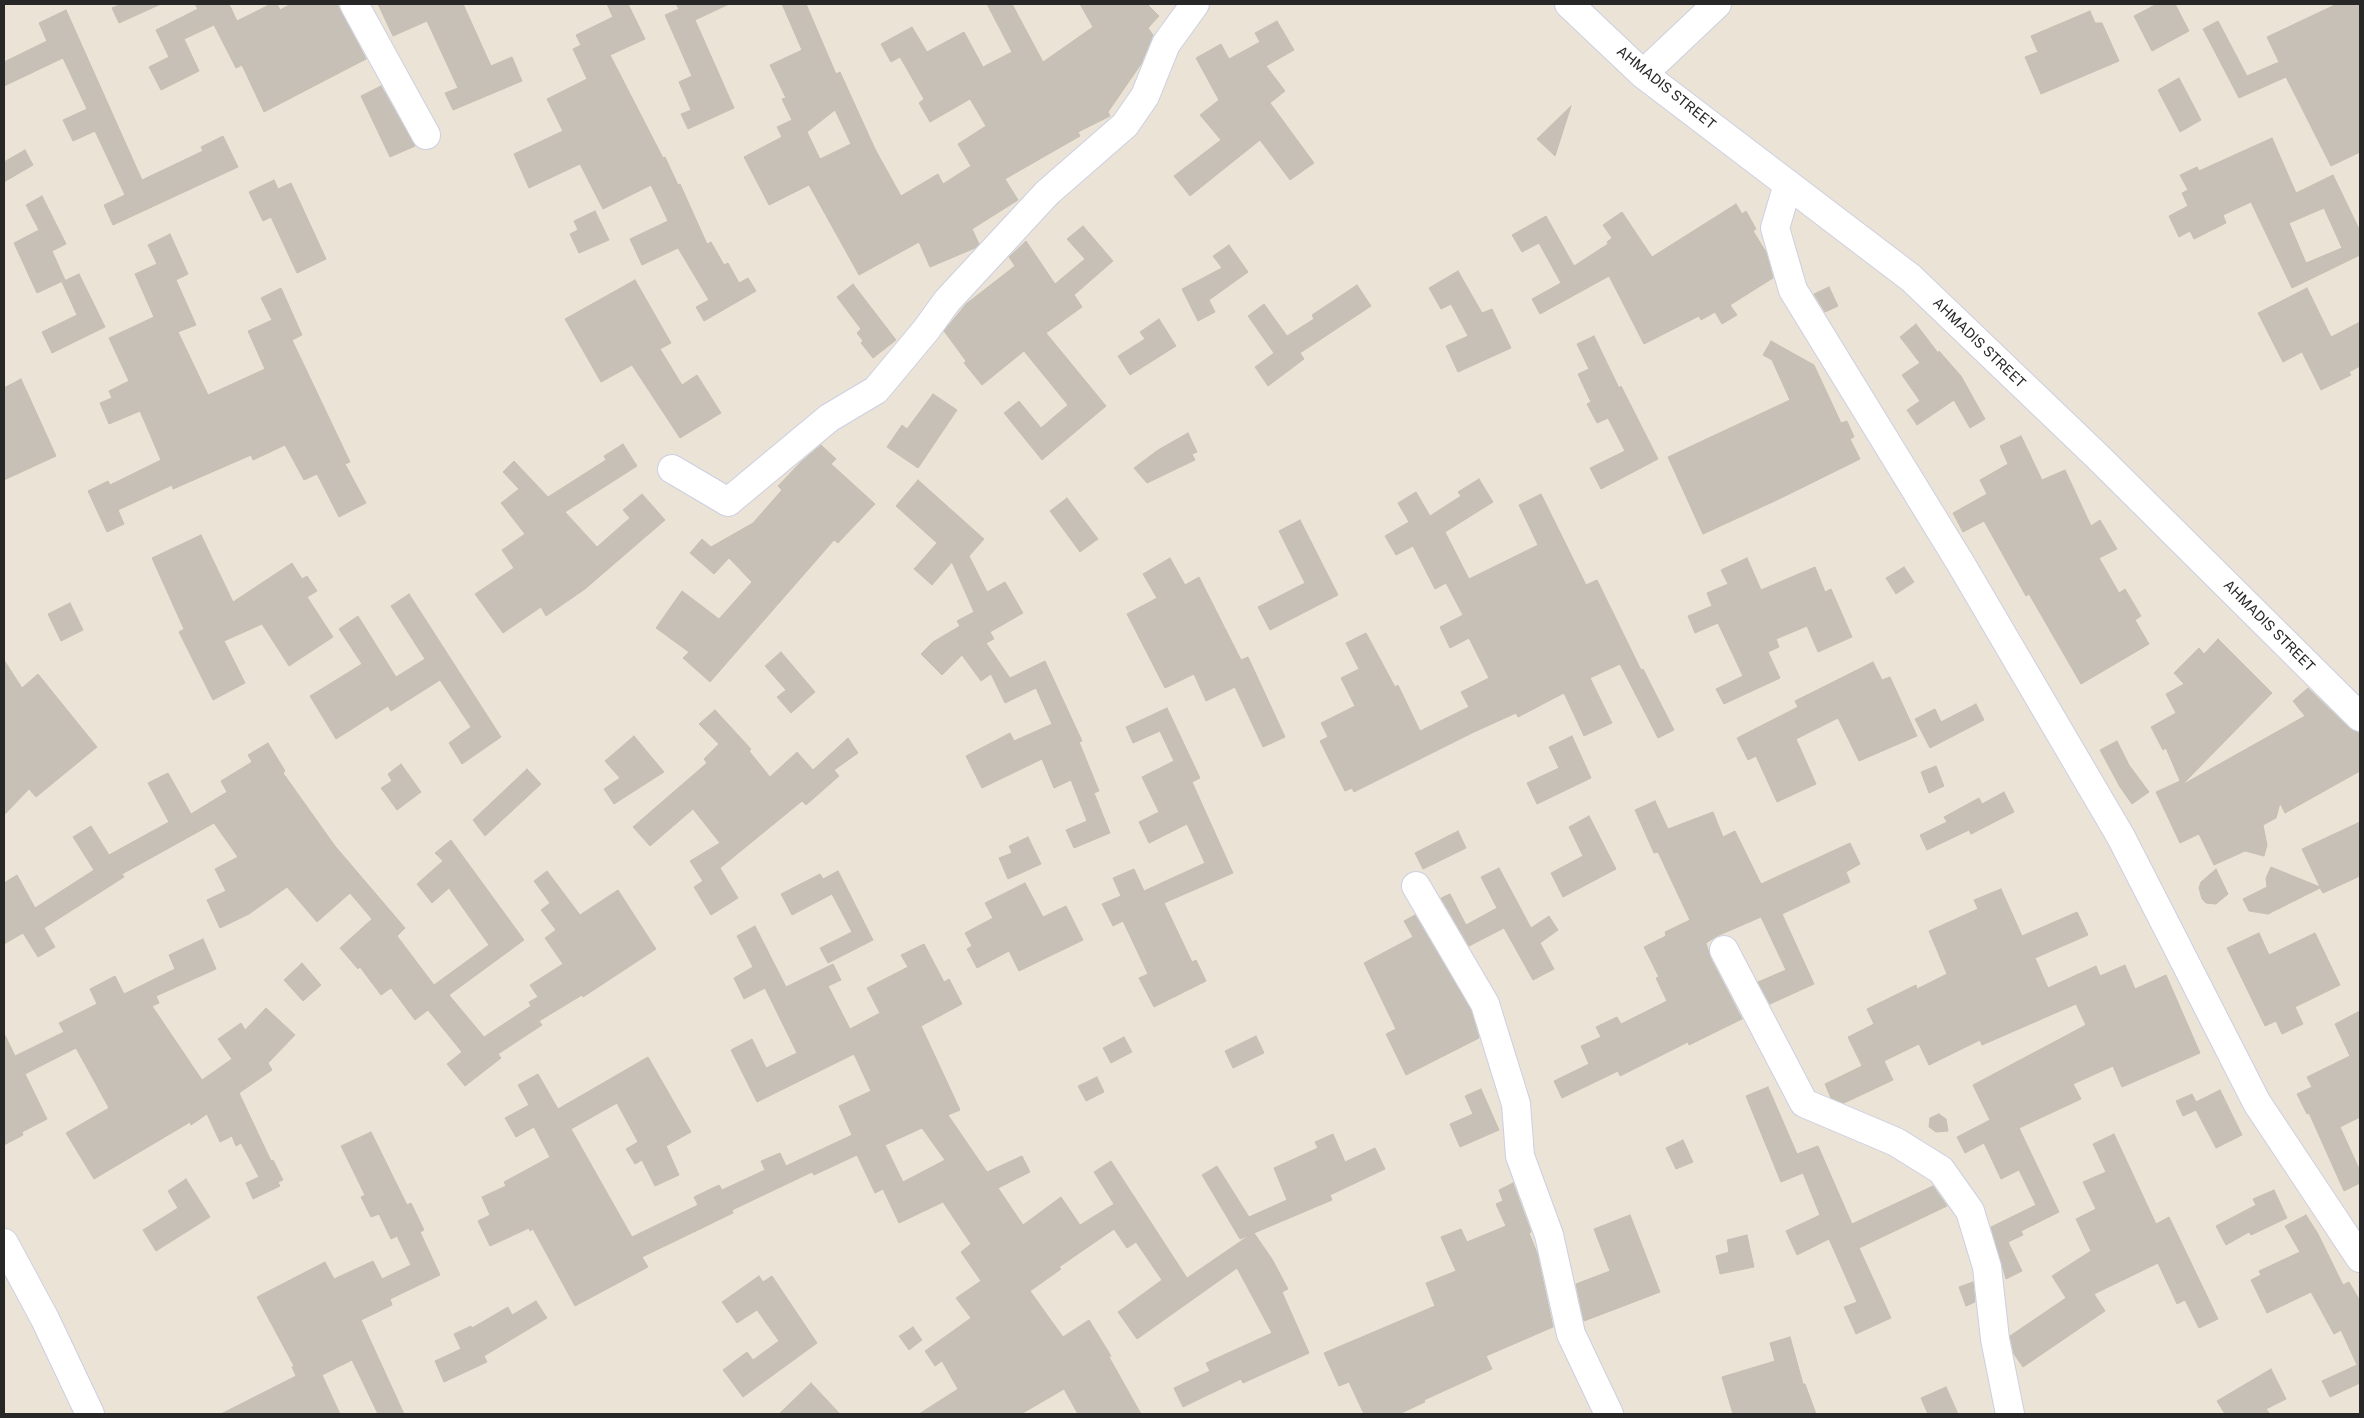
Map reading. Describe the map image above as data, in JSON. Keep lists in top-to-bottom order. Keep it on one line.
{"streets":{"street":["AHMADIS STREET"]}}
